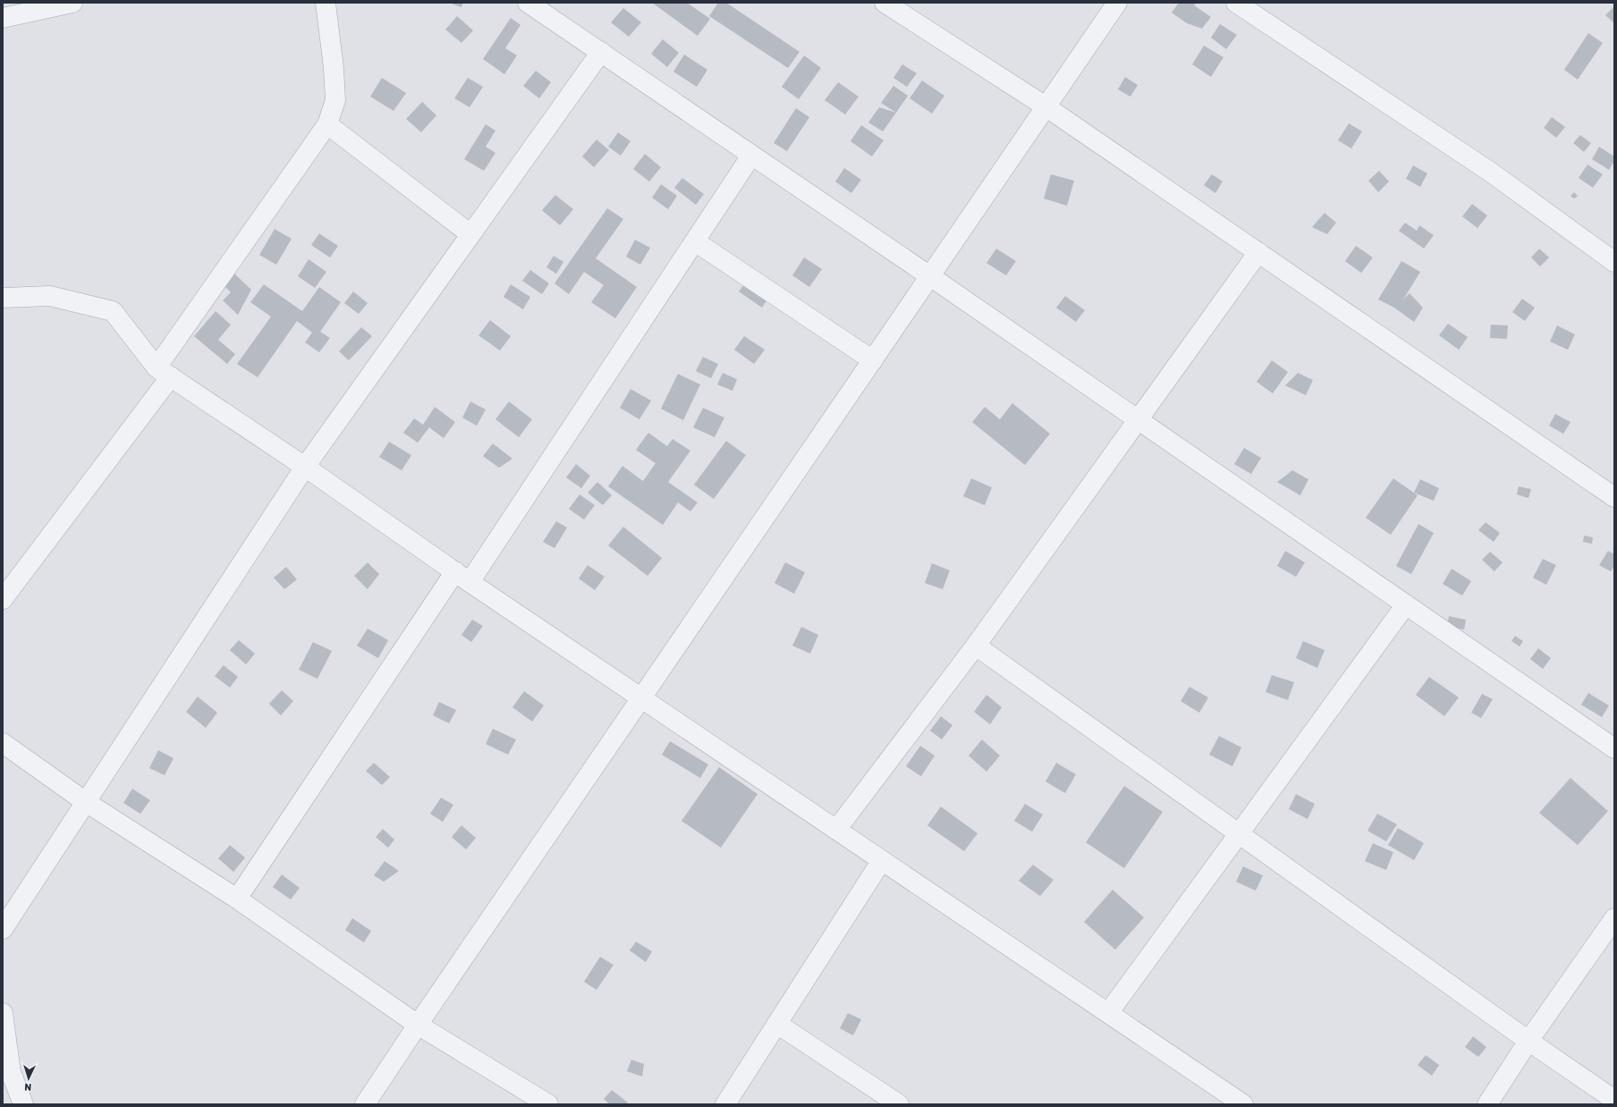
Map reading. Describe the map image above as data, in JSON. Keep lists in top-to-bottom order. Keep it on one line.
{"north":"bottom"}
